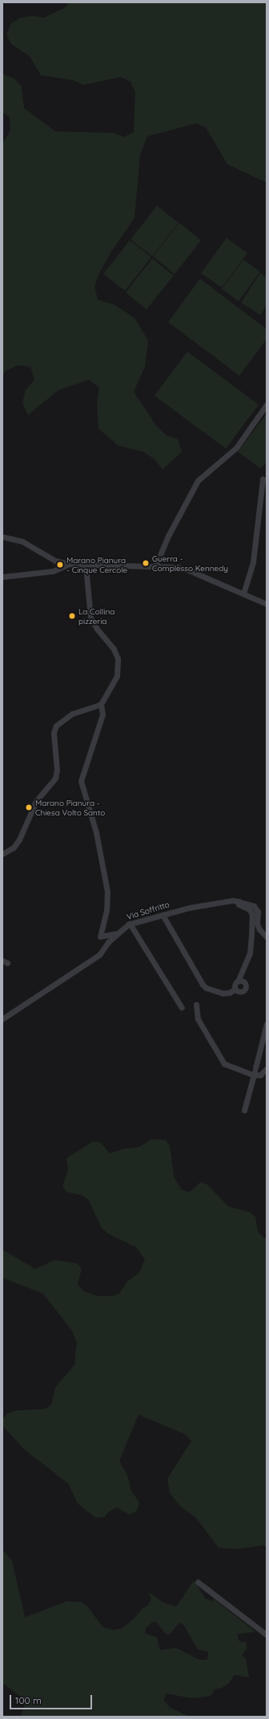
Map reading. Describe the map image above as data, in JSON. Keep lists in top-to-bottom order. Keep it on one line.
{"streets":{"street":["Via Soffritto"]},"places":["Guerra - Complesso Kennedy","Marano Pianura - Cinque Cercole","La Collina pizzeria","Marano Pianura - Chiesa Volto Santo"],"scale_bar":"100 m"}
